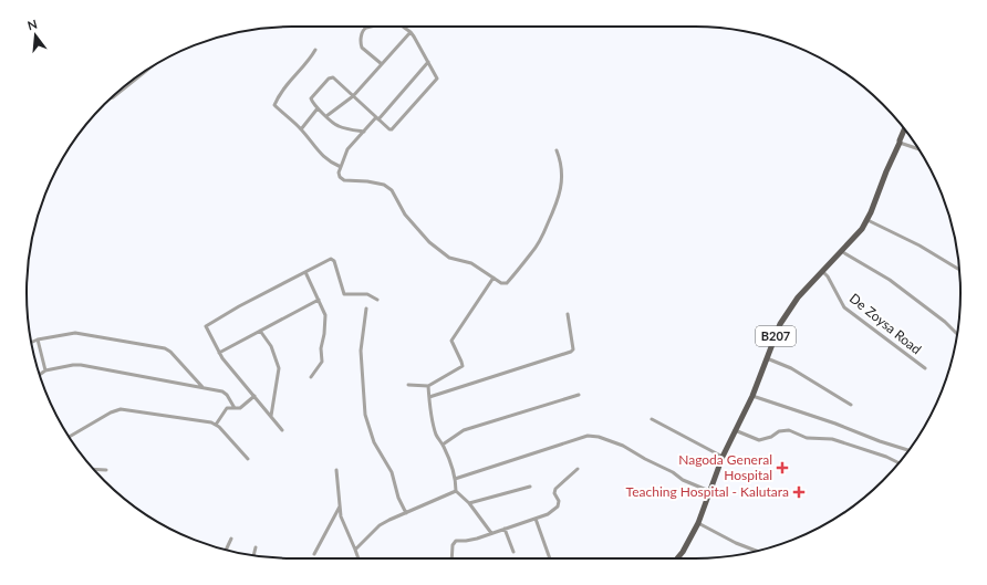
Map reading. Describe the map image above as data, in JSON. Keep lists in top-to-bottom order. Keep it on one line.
{"streets":{"main road":["B207"],"street":["De Zoysa Road"]},"crossings":[["De Zoysa Road","B207"]],"places":{"health":["Nagoda General Hospital","Teaching Hospital - Kalutara"]},"north":"top"}
